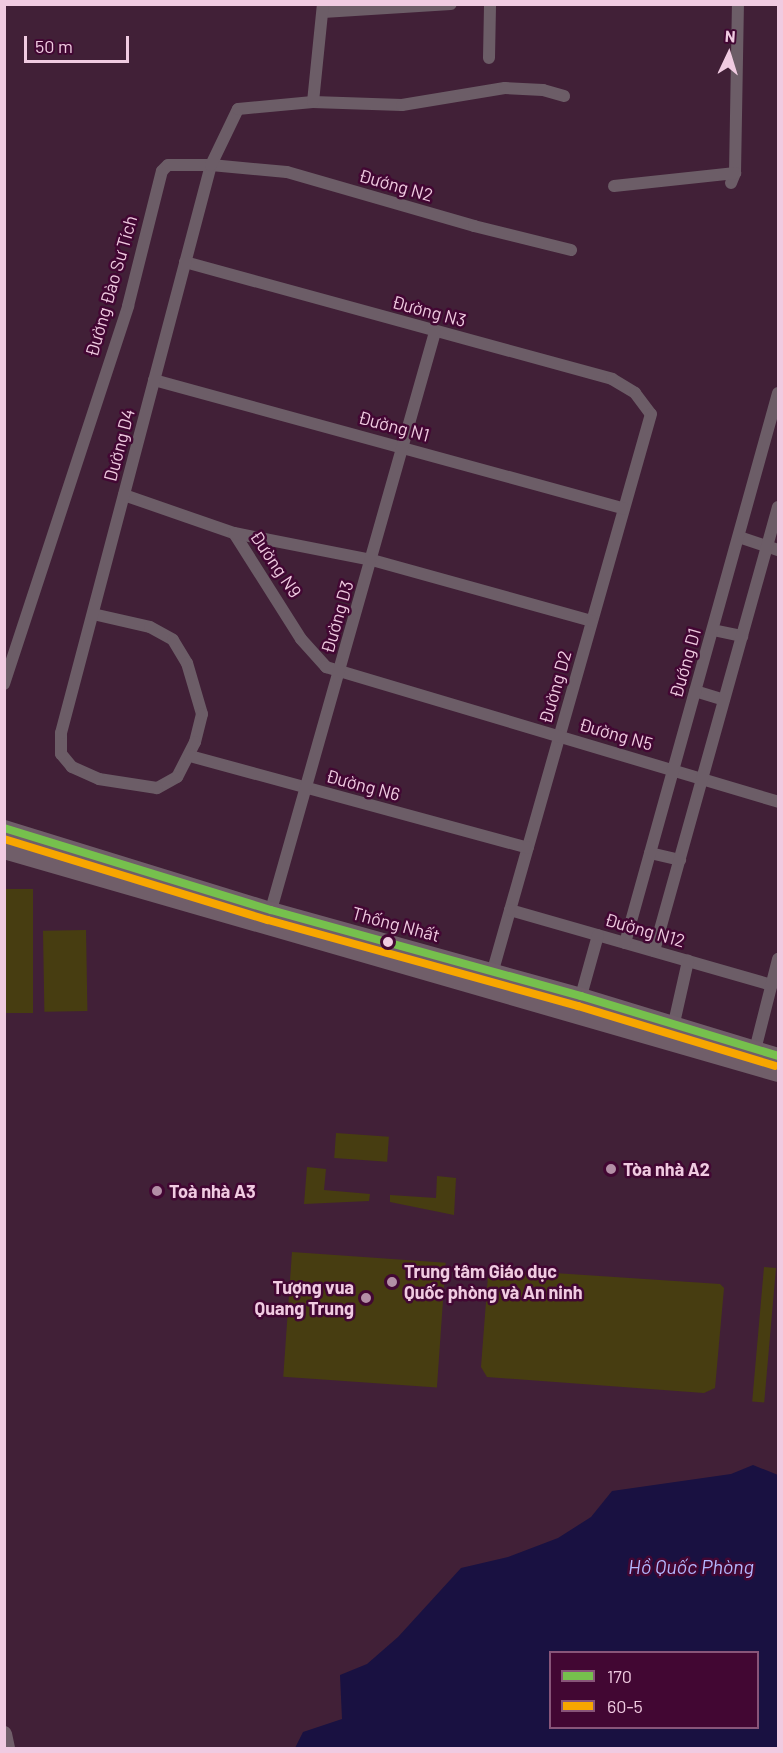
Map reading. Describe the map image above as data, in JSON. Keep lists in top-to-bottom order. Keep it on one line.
{"streets":{"main road":["Thống Nhất"],"street":["Đướng N2","Đường Đào Sư Tích","Đường N3","Đường N1","Dường D4","Đường N9","Đường D3","Đướng D1","Đường D2","Đường N5","Đường N6","Đường N12"]},"crossings":[["Đướng N2","Đường Đào Sư Tích"],["Đướng N2","Dường D4"],["Đường Đào Sư Tích","Dường D4"],["Đường N3","Dường D4"],["Đường N3","Đường D3"],["Đường N3","Đường D2"],["Đường N1","Dường D4"],["Đường N1","Đường D3"],["Đường N1","Đường D2"],["Dường D4","Đường N9"],["Dường D4","Đường N6"],["Đường N9","Đường D3"],["Đường N9","Đường N5"],["Đường D3","Đường N5"],["Đường D3","Đường N6"],["Đường D3","Thống Nhất"],["Đướng D1","Đường N5"],["Đướng D1","Đường N12"],["Đường D2","Đường N5"],["Đường D2","Đường N6"],["Đường D2","Thống Nhất"],["Đường D2","Đường N12"]],"water":["Hồ Quốc Phòng"],"places":["Tòa nhà A2","Toà nhà A3","Trung tâm Giáo dục Quốc phòng và An ninh","Tượng vua Quang Trung"],"lines":["transit line 170","transit line 60-5"],"legend":["170","60-5"],"scale_bar":"50 m","north":"top"}
